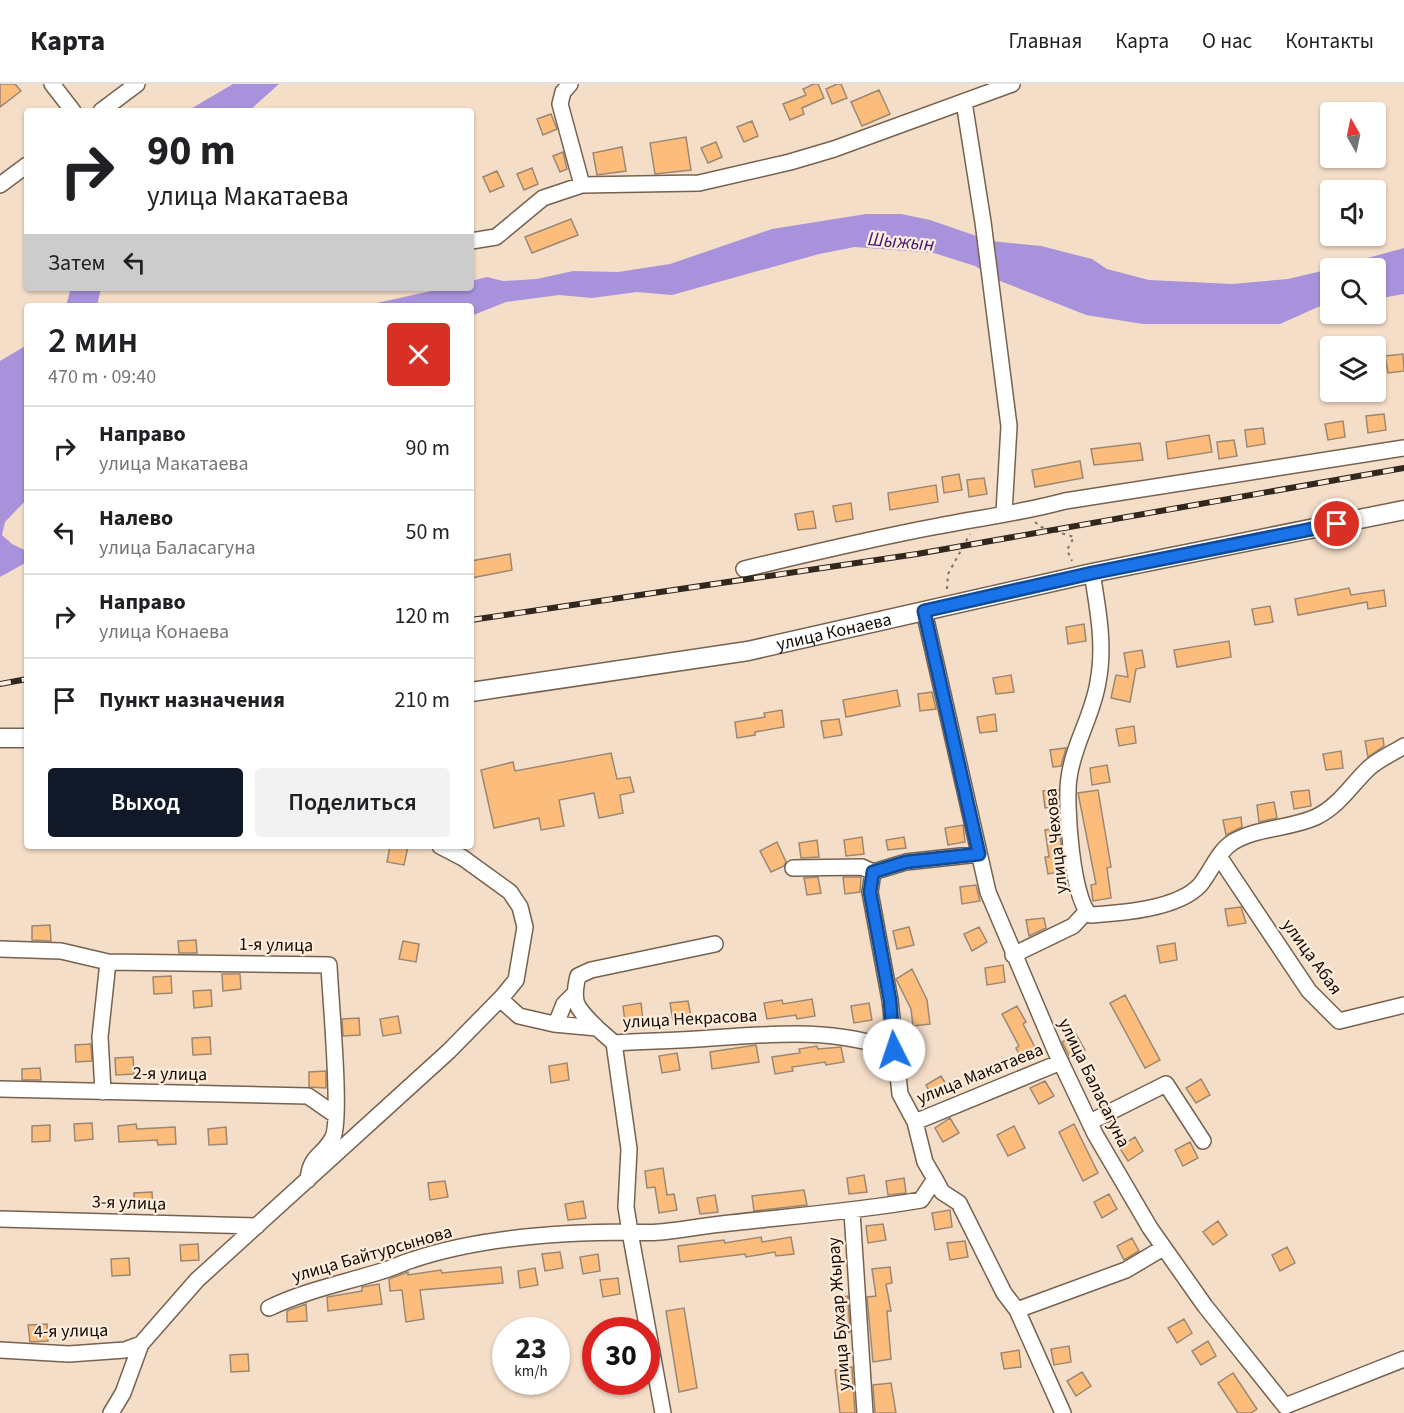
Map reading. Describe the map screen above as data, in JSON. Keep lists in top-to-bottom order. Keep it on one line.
{"streets":{"street":["улица Конаева","улица Чехова","1-я улица","улица Абая","улица Некрасова","2-я улица","улица Макатаева","улица Баласагуна","3-я улица","улица Байтурсынова","улица Бухар Жырау","4-я улица"]},"crossings":[["улица Конаева","улица Чехова"],["улица Конаева","улица Баласагуна"],["улица Чехова","улица Абая"],["1-я улица","2-я улица"],["улица Некрасова","улица Макатаева"],["улица Макатаева","улица Баласагуна"],["улица Макатаева","улица Байтурсынова"],["улица Байтурсынова","улица Бухар Жырау"]],"water":["Шыжын"],"north":"top","page":{"header":"Карта","nav":["Главная","Карта","О нас","Контакты"],"turn":["90 m","улица Макатаева"],"then":"Затем","heading":["2 мин","470 m · 09:40"],"list":[{"name":"Направо","note":"улица Макатаева","value":"90 m"},{"name":"Налево","note":"улица Баласагуна","value":"50 m"},{"name":"Направо","note":"улица Конаева","value":"120 m"},{"name":"Пункт назначения","value":"210 m"}],"buttons":["Выход","Поделиться"],"speed":"23 km/h","limit":"30"}}
